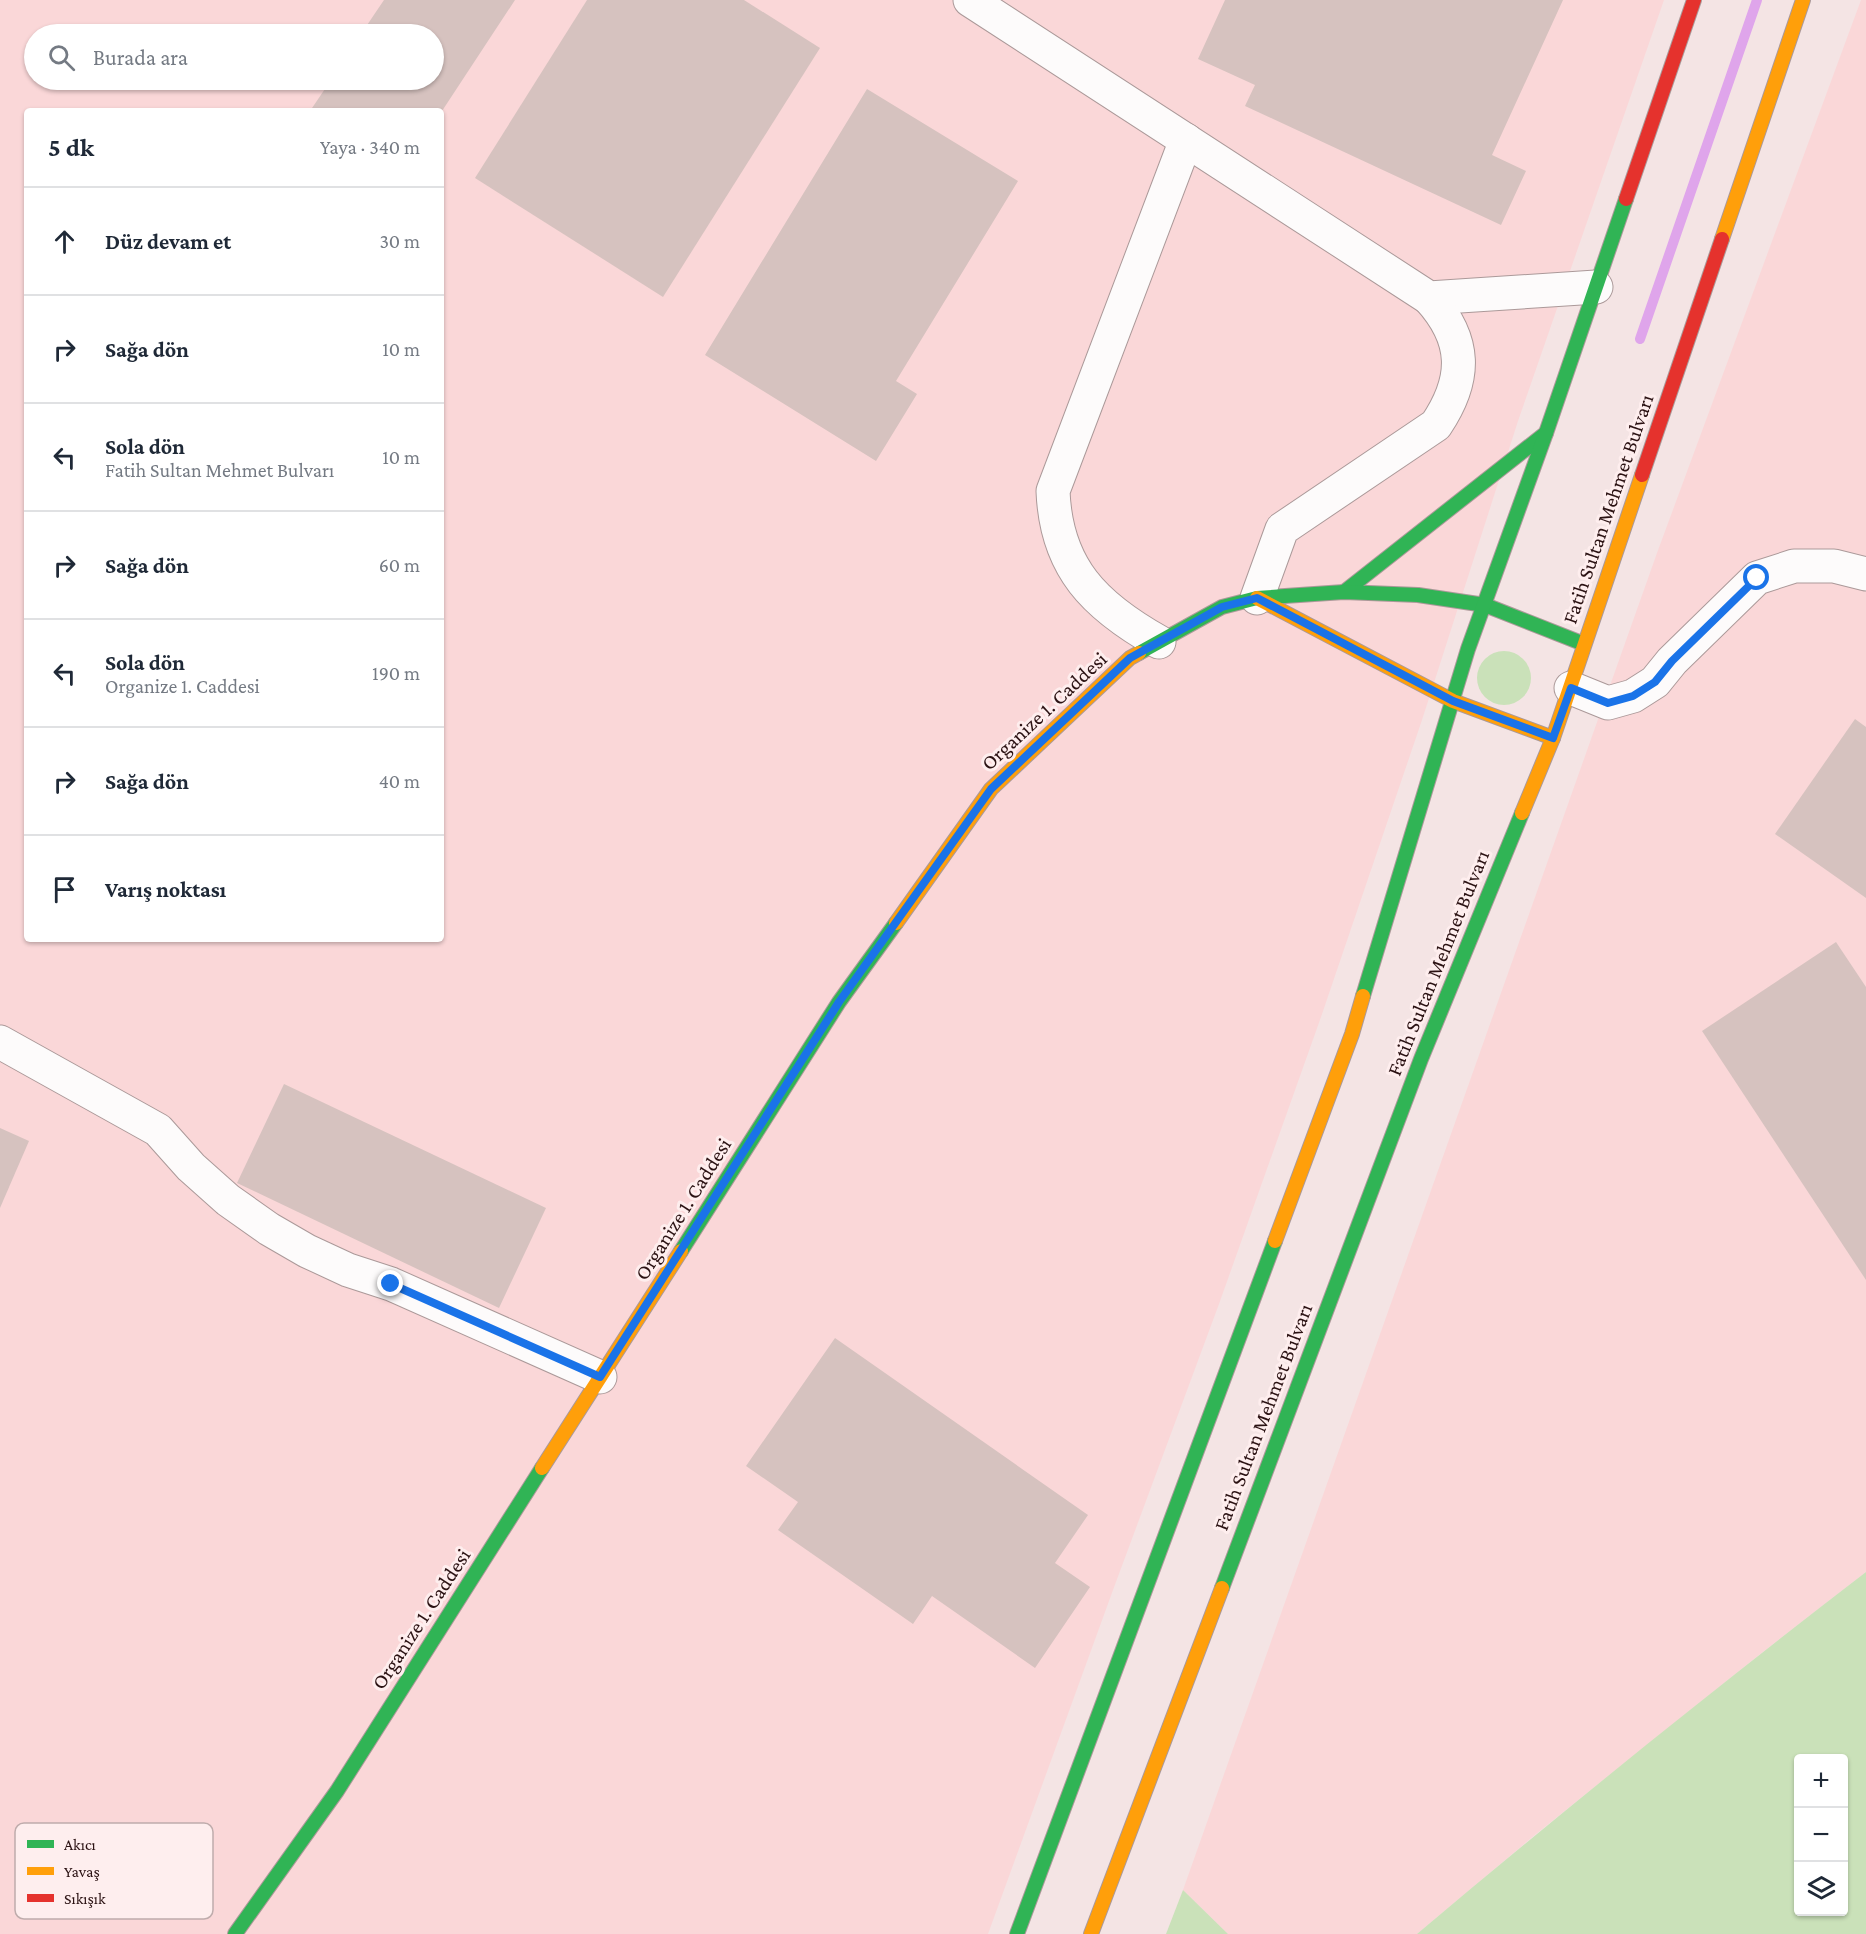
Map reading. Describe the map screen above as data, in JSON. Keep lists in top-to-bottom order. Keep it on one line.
{"streets":{"main road":["Fatih Sultan Mehmet Bulvarı","Organize 1. Caddesi"]},"crossings":[["Fatih Sultan Mehmet Bulvarı","Organize 1. Caddesi"]],"legend":["Akıcı","Yavaş","Sıkışık"],"page":{"search":"Burada ara","heading":["5 dk","Yaya · 340 m"],"list":[["Düz devam et","30 m"],["Sağa dön","10 m"],["Sola dön","Fatih Sultan Mehmet Bulvarı","10 m"],["Sağa dön","60 m"],["Sola dön","Organize 1. Caddesi","190 m"],["Sağa dön","40 m"],"Varış noktası"],"map_buttons":["+","−"]}}
